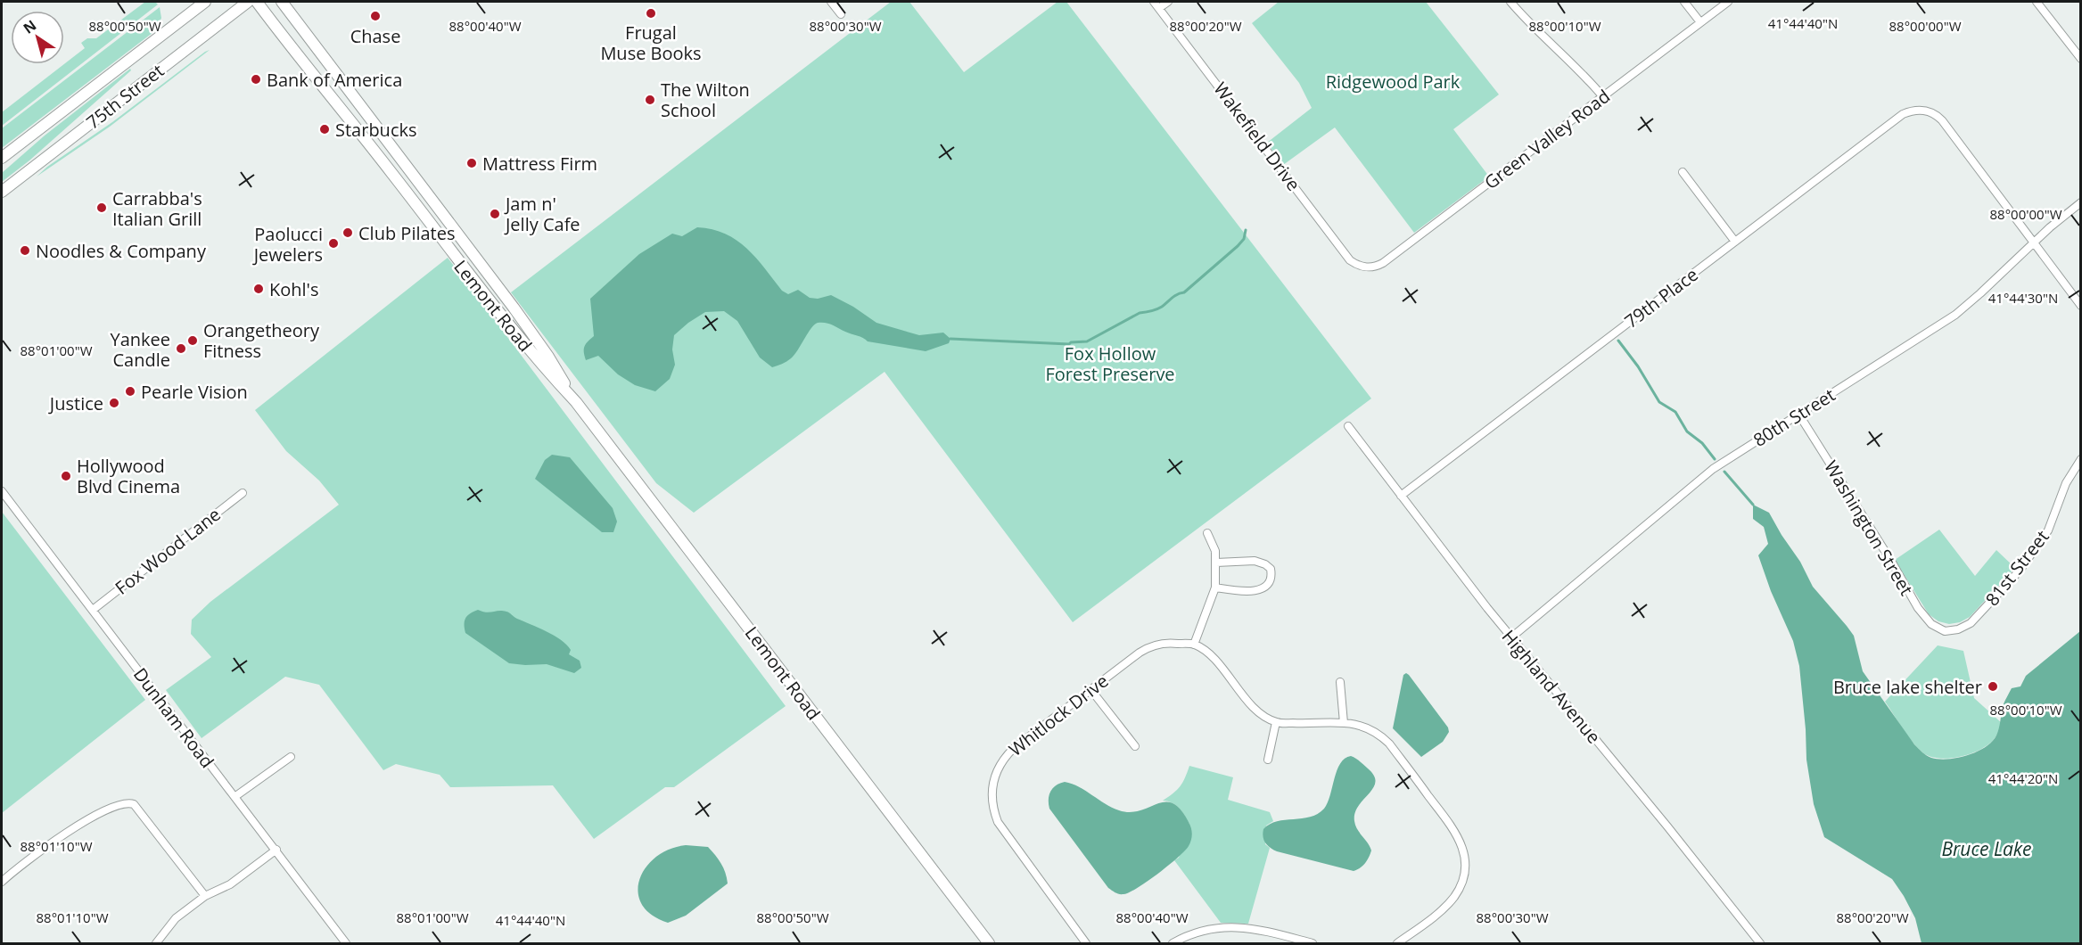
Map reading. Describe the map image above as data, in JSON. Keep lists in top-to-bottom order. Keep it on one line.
{"streets":{"main road":["75th Street","Lemont Road"],"street":["Wakefield Drive","Green Valley Road","79th Place","80th Street","Washington Street","Fox Wood Lane","81st Street","Highland Avenue","Whitlock Drive","Dunham Road"]},"crossings":[["Wakefield Drive","Green Valley Road"],["79th Place","80th Street"],["79th Place","Highland Avenue"],["80th Street","Washington Street"],["80th Street","Highland Avenue"],["Washington Street","81st Street"],["Fox Wood Lane","Dunham Road"]],"water":["Bruce Lake"],"parks":["Ridgewood Park","Fox Hollow Forest Preserve"],"places":["Frugal Muse Books","Chase","Bank of America","The Wilton School","Starbucks","Mattress Firm","Carrabba's Italian Grill","Jam n' Jelly Cafe","Club Pilates","Paolucci Jewelers","Noodles & Company","Kohl's","Orangetheory Fitness","Yankee Candle","Pearle Vision","Justice","Hollywood Blvd Cinema","Bruce lake shelter"],"north":"top left","coordinates":["41°44'40\"N","88°00'50\"W","88°00'40\"W","88°00'30\"W","88°00'20\"W","88°00'10\"W","88°00'00\"W","41°44'30\"N","88°01'00\"W","41°44'20\"N","88°01'10\"W"]}
